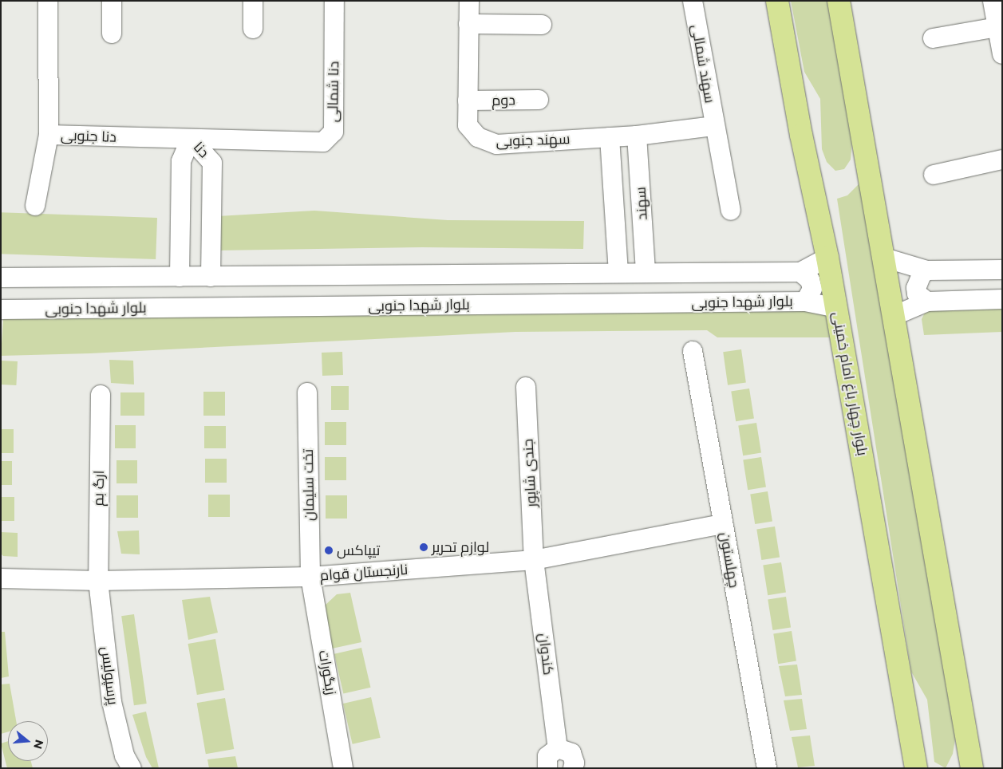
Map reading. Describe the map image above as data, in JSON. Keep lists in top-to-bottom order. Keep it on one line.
{"streets":{"main road":["بلوار چهار باغ امام خمینی"],"street":["سهند شمالی","دنا شمالی","دوم","دنا جنوبی","سهند جنوبی","دنا","سهند","بلوار شهدا جنوبی","جندی شاپور","تخت سلیمان","ارگ بم","چهلستون","نارنجستان قوام","کندوان","زیگورات","پرسپولیس"]},"crossings":[["دنا شمالی","دنا جنوبی"],["دنا شمالی","دنا"],["دوم","سهند جنوبی"],["دنا جنوبی","دنا"],["سهند جنوبی","سهند"],["بلوار شهدا جنوبی","بلوار چهار باغ امام خمینی"],["جندی شاپور","نارنجستان قوام"],["جندی شاپور","کندوان"],["تخت سلیمان","نارنجستان قوام"],["تخت سلیمان","زیگورات"],["ارگ بم","نارنجستان قوام"],["ارگ بم","پرسپولیس"],["چهلستون","نارنجستان قوام"],["نارنجستان قوام","کندوان"],["نارنجستان قوام","زیگورات"],["نارنجستان قوام","پرسپولیس"]],"places":["لوازم تحریر","تیپاکس"],"north":"right"}
